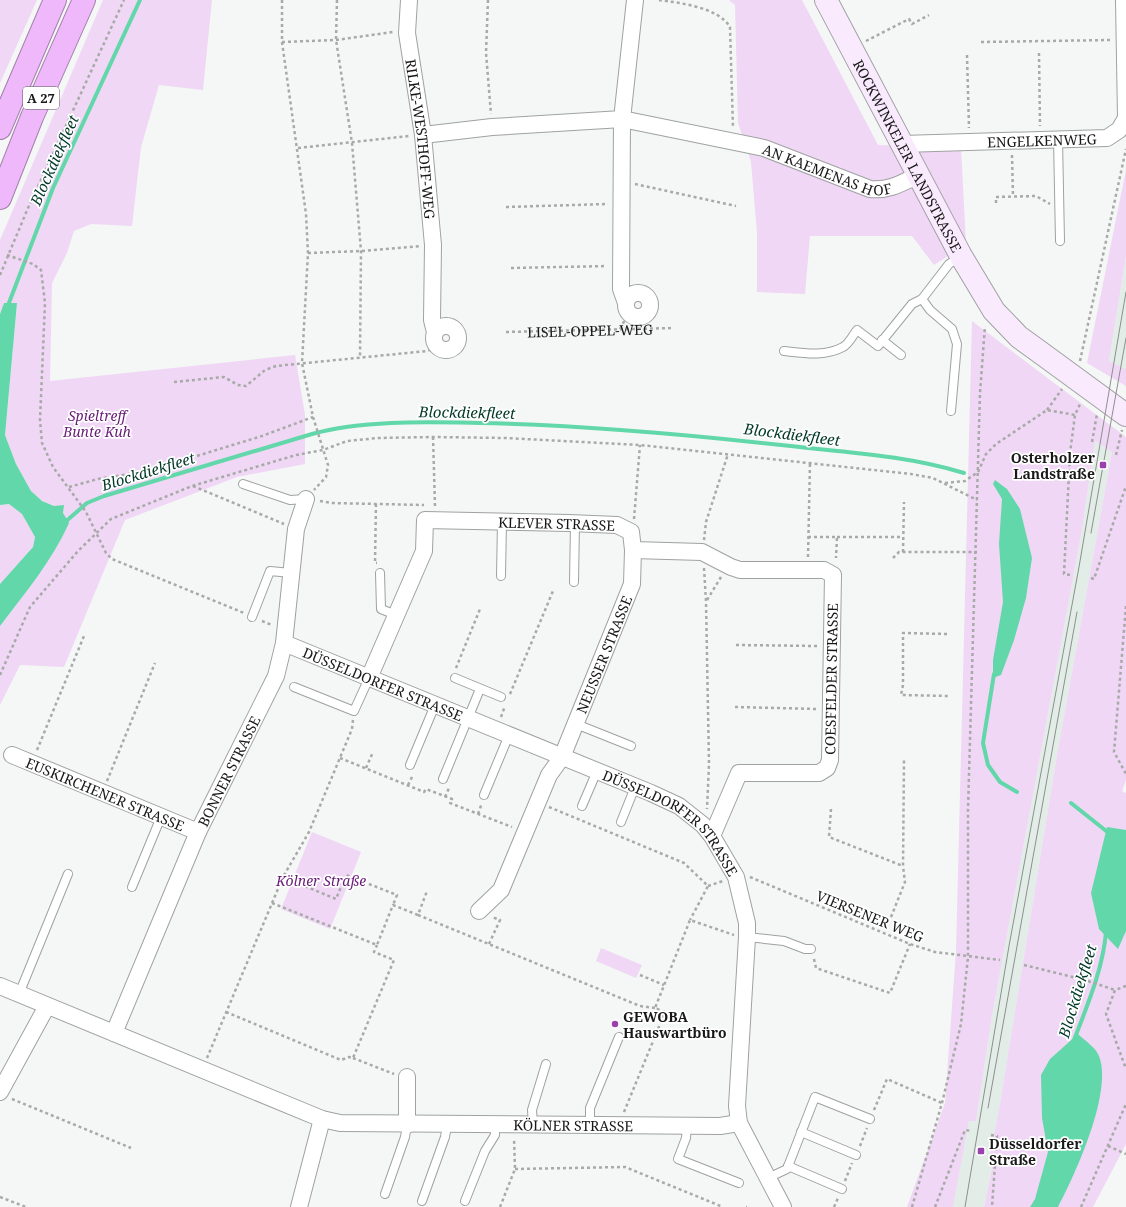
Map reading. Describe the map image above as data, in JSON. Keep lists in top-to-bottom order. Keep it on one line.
{"streets":{"highway":["A 27"],"main road":["ROCKWINKELER LANDSTRASSE"],"street":["RILKE-WESTHOFF-WEG","ENGELKENWEG","AN KAEMENAS HOF","LISEL-OPPEL-WEG","KLEVER STRASSE","NEUSSER STRASSE","COESFELDER STRASSE","DÜSSELDORFER STRASSE","BONNER STRASSE","EUSKIRCHENER STRASSE","KÖLNER STRASSE"],"path":["VIERSENER WEG"]},"crossings":[["RILKE-WESTHOFF-WEG","AN KAEMENAS HOF"],["ENGELKENWEG","ROCKWINKELER LANDSTRASSE"],["ROCKWINKELER LANDSTRASSE","AN KAEMENAS HOF"],["AN KAEMENAS HOF","LISEL-OPPEL-WEG"],["KLEVER STRASSE","NEUSSER STRASSE"],["NEUSSER STRASSE","DÜSSELDORFER STRASSE"],["COESFELDER STRASSE","DÜSSELDORFER STRASSE"],["DÜSSELDORFER STRASSE","BONNER STRASSE"],["DÜSSELDORFER STRASSE","VIERSENER WEG"],["DÜSSELDORFER STRASSE","KÖLNER STRASSE"],["BONNER STRASSE","EUSKIRCHENER STRASSE"],["BONNER STRASSE","KÖLNER STRASSE"]],"water":["Blockdiekfleet"],"parks":["Spieltreff Bunte Kuh","Kölner Straße"],"places":{"transit":["Osterholzer Landstraße","Düsseldorfer Straße"],"other":["GEWOBA Hauswartbüro"]}}
